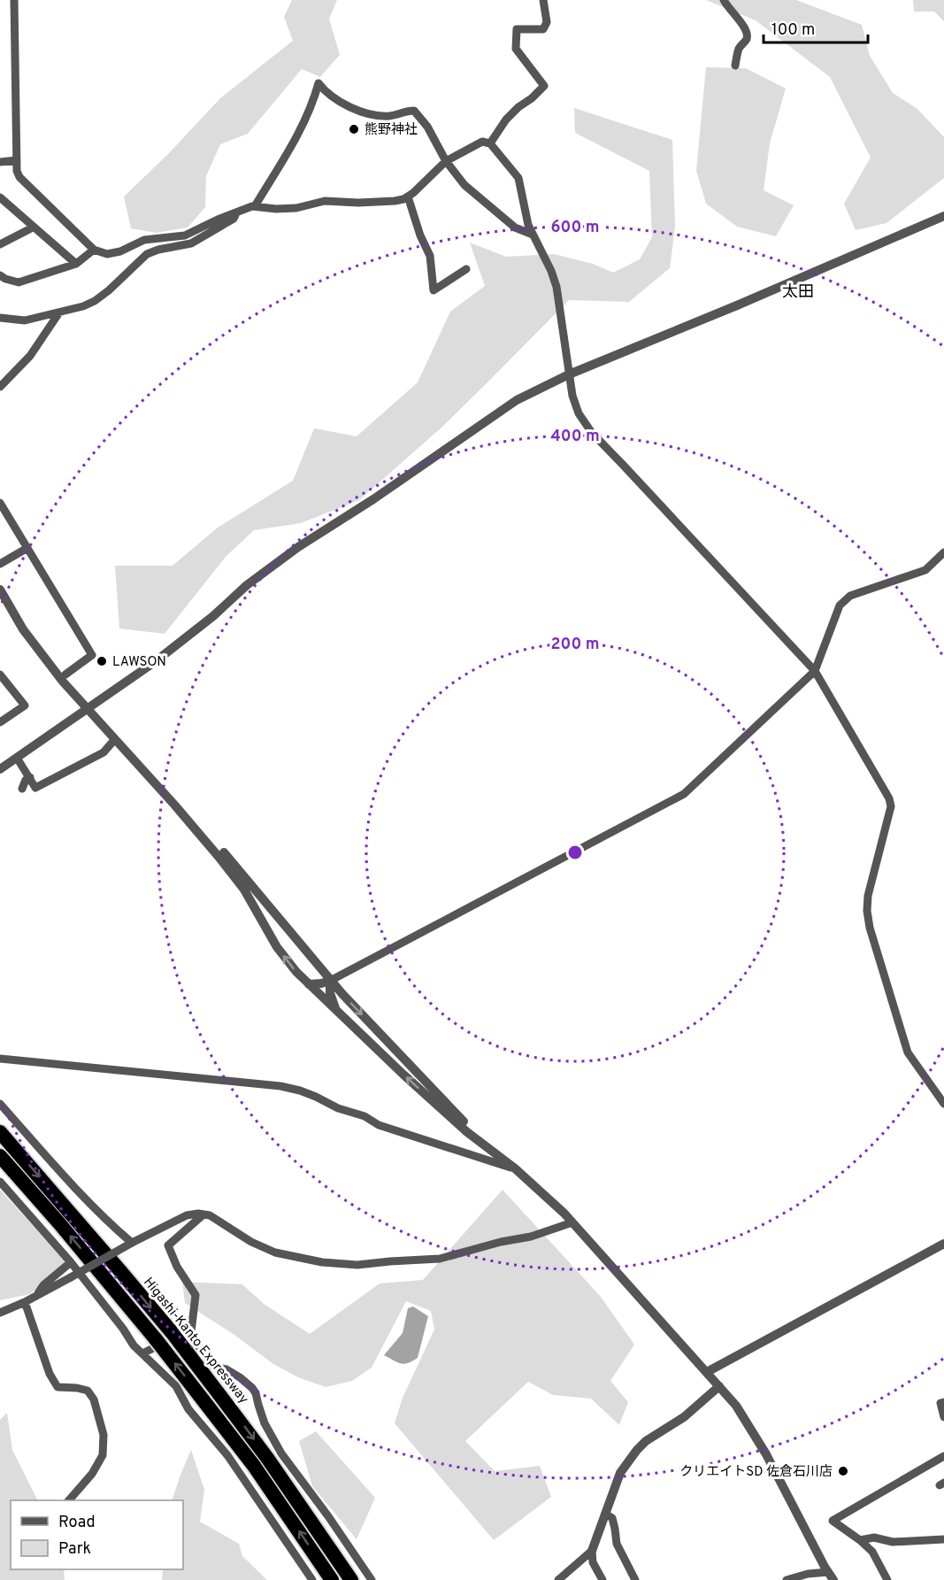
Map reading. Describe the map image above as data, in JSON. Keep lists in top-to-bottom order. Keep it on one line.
{"streets":{"highway":["Higashi-Kanto Expressway"]},"districts":["太田"],"places":["熊野神社","LAWSON","クリエイトSD 佐倉石川店"],"legend":["Road","Park"],"scale_bar":"100 m","rings":["600 m","400 m","200 m"]}
